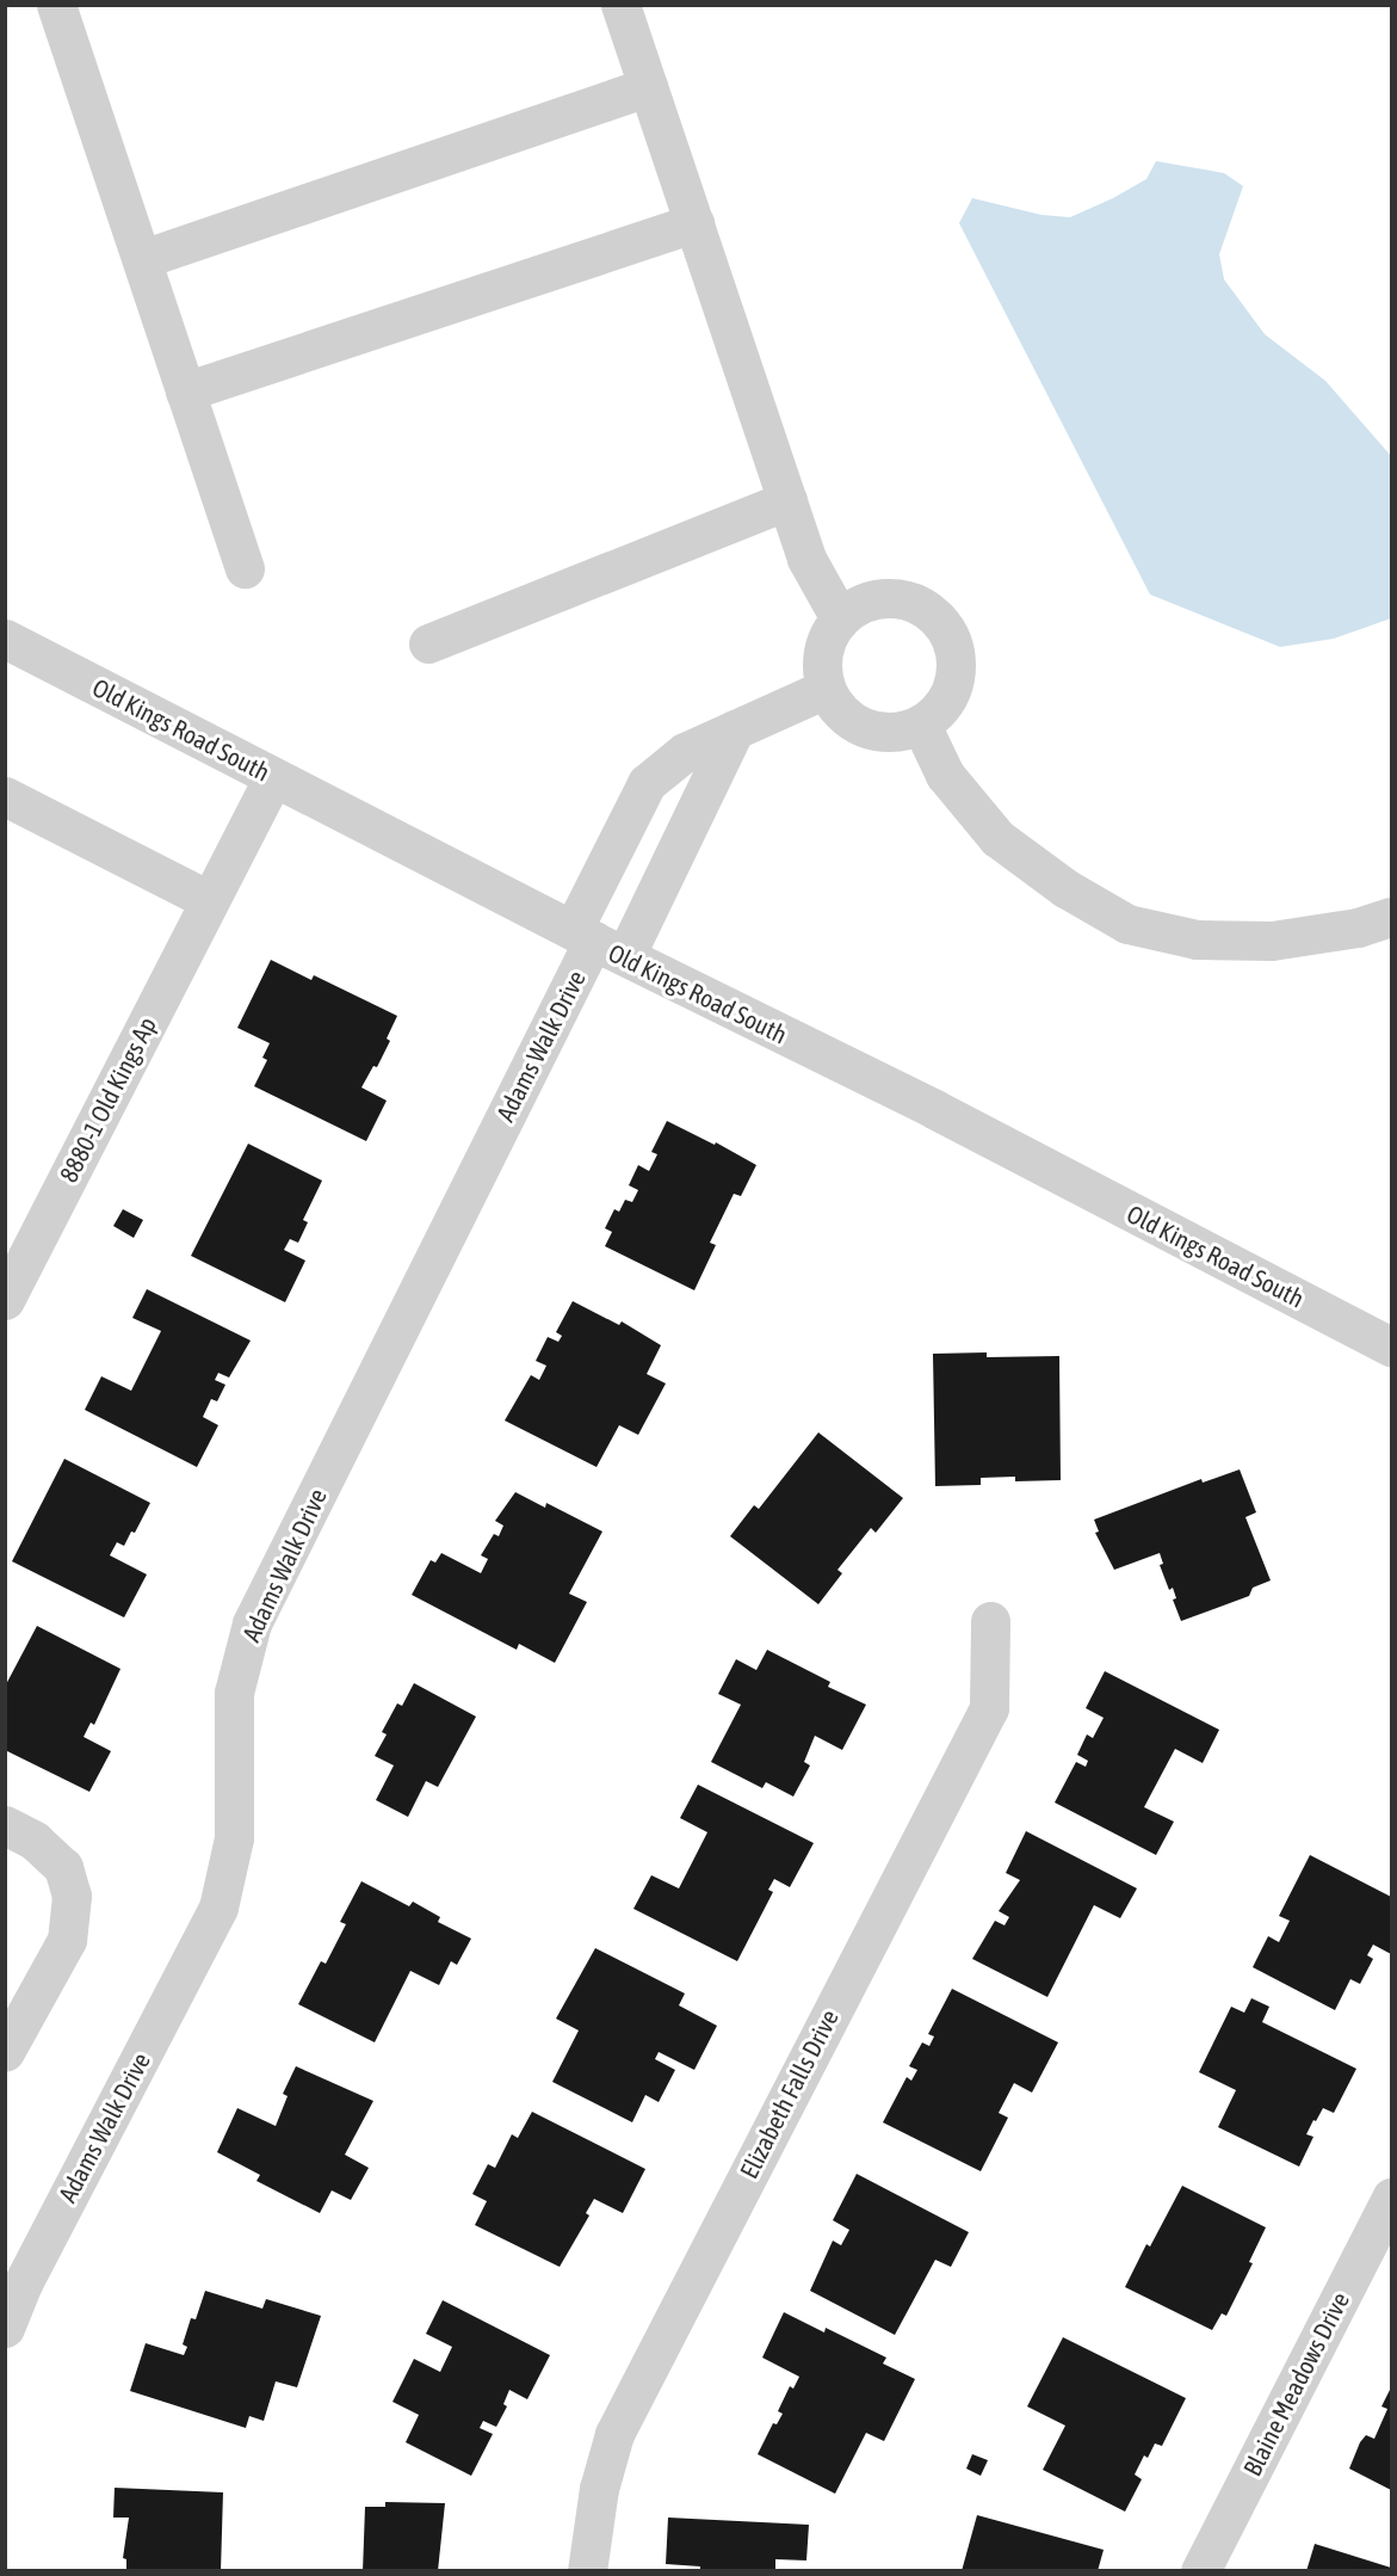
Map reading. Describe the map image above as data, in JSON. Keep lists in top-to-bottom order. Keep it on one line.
{"streets":{"street":["Old Kings Road South","Adams Walk Drive","8880-1 Old Kings Ap","Elizabeth Falls Drive","Blaine Meadows Drive"]},"crossings":[["Old Kings Road South","Adams Walk Drive"],["Old Kings Road South","8880-1 Old Kings Ap"]]}
